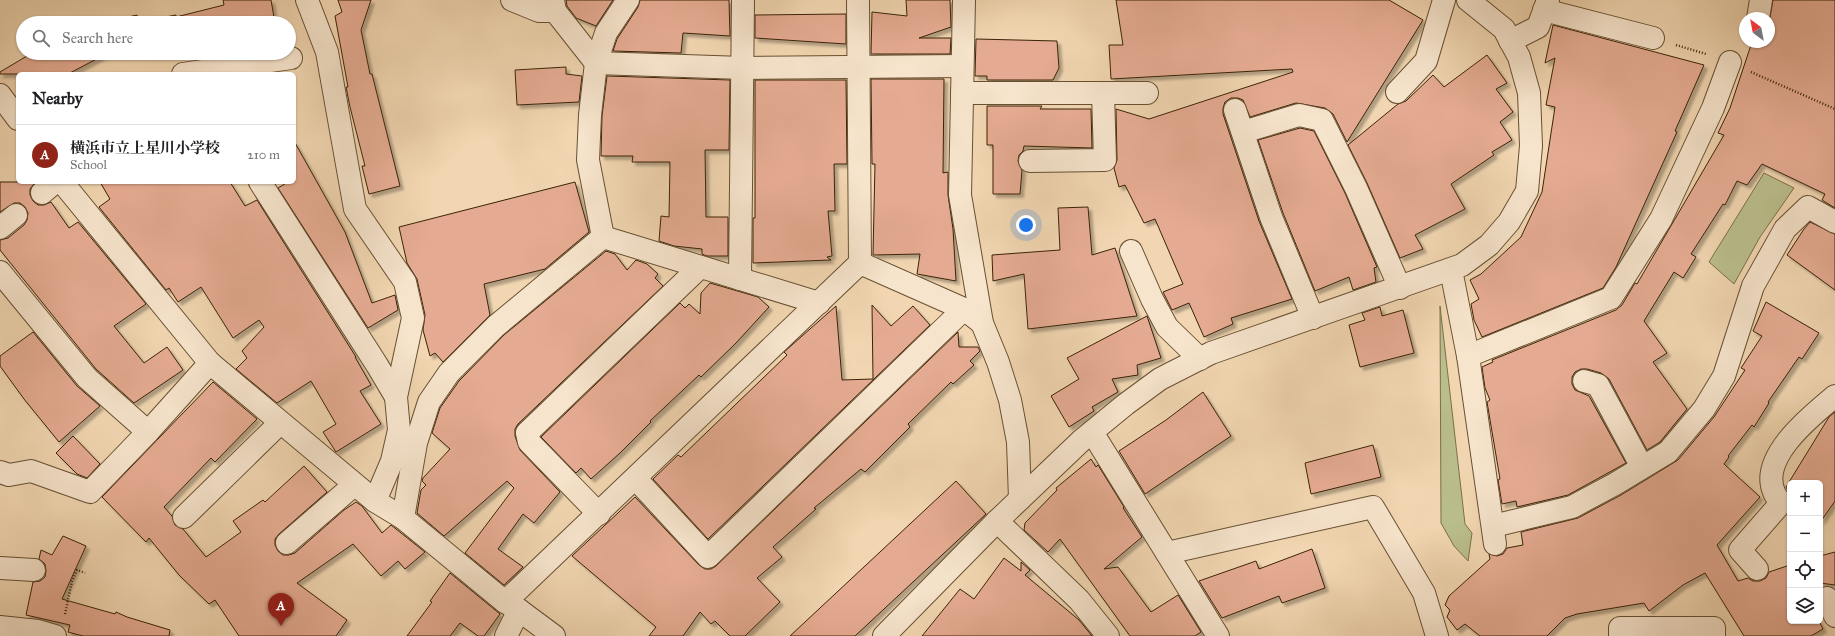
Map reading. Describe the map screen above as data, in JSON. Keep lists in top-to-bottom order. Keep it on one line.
{"north":"top left","page":{"search":"Search here","heading":"Nearby","list":[{"mark":"A","name":"横浜市立上星川小学校","note":"School","value":"210 m"}],"map_buttons":["+","−"],"pins":"A"}}
